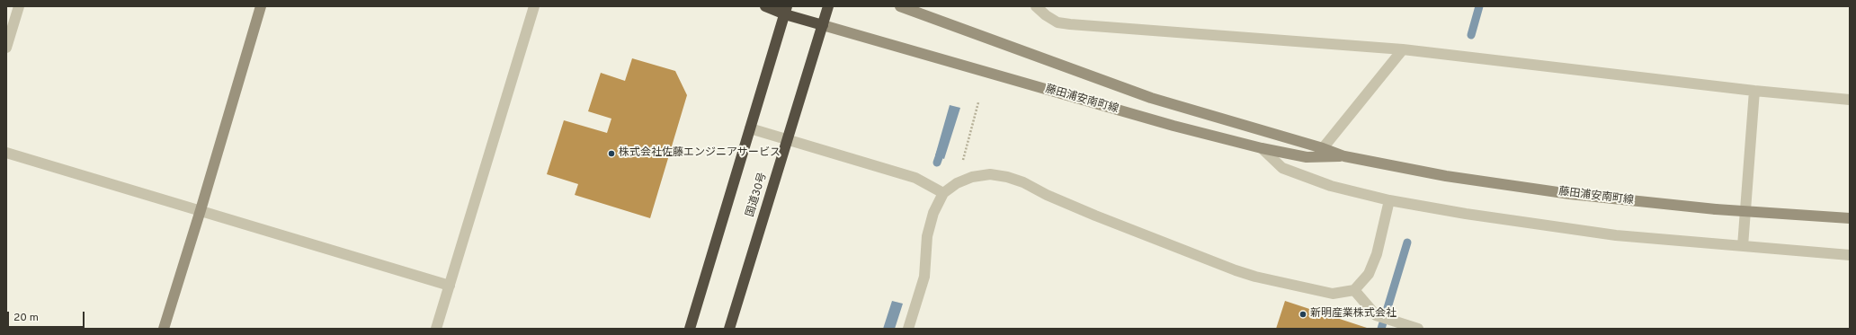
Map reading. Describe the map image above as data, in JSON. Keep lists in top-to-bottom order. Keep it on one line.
{"streets":{"highway":["国道30号"],"street":["藤田浦安南町線"]},"crossings":[["藤田浦安南町線","国道30号"]],"places":["株式会社佐藤エンジニアサービス","新明産業株式会社"],"scale_bar":"20 m"}
